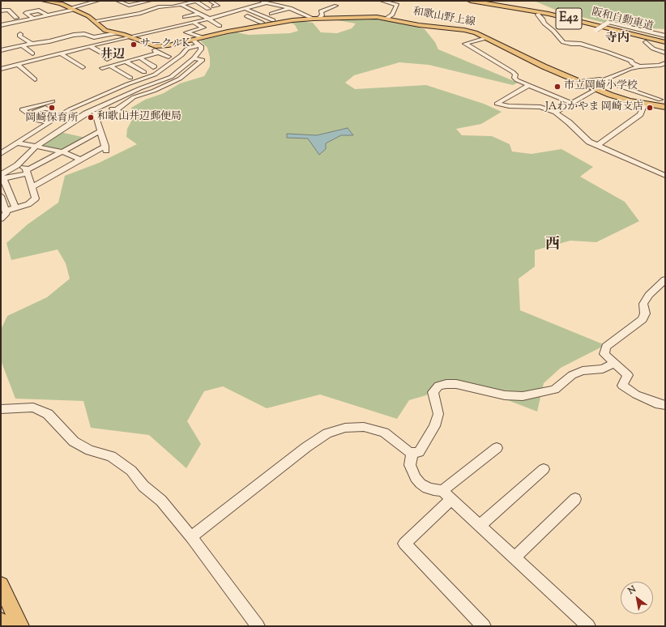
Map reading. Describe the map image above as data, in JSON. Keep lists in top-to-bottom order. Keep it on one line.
{"streets":{"highway":["E42","阪和自動車道"],"main road":["和歌山野上線"]},"districts":["寺内","井辺","西"],"places":["サークルK","市立岡崎小学校","岡崎保育所","JAわかやま 岡崎支店","和歌山井辺郵便局"],"north":"top left"}
